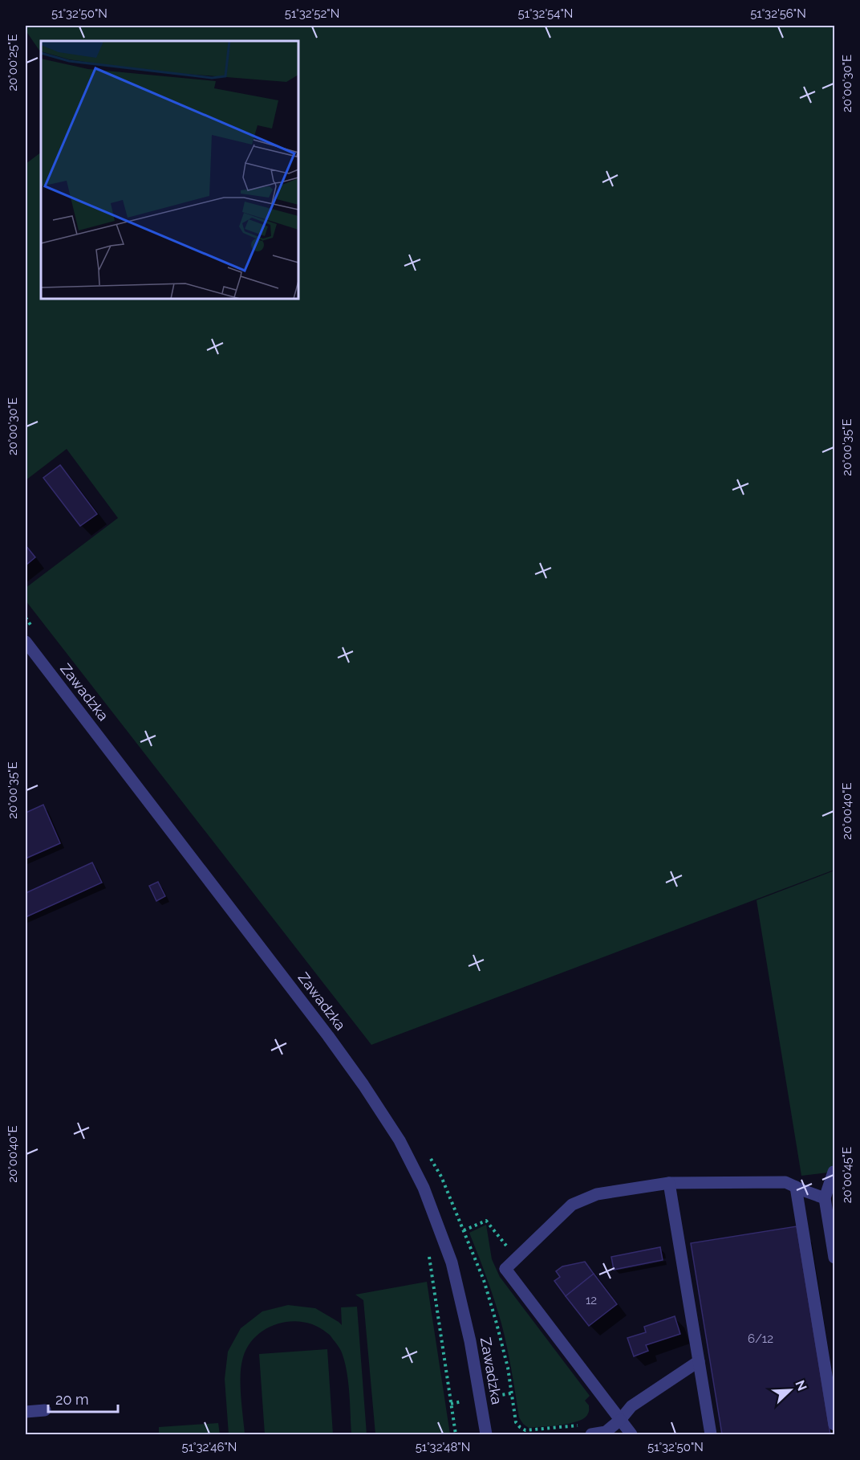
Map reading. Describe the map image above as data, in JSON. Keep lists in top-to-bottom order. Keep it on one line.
{"streets":{"street":["Zawadzka"]},"house_numbers":["12","6/12"],"scale_bar":"20 m","north":"top right","coordinates":["51°32'50\"N","51°32'52\"N","51°32'54\"N","51°32'56\"N","20°00'25\"E","20°00'30\"E","20°00'35\"E","20°00'40\"E","20°00'45\"E","51°32'46\"N","51°32'48\"N"]}
